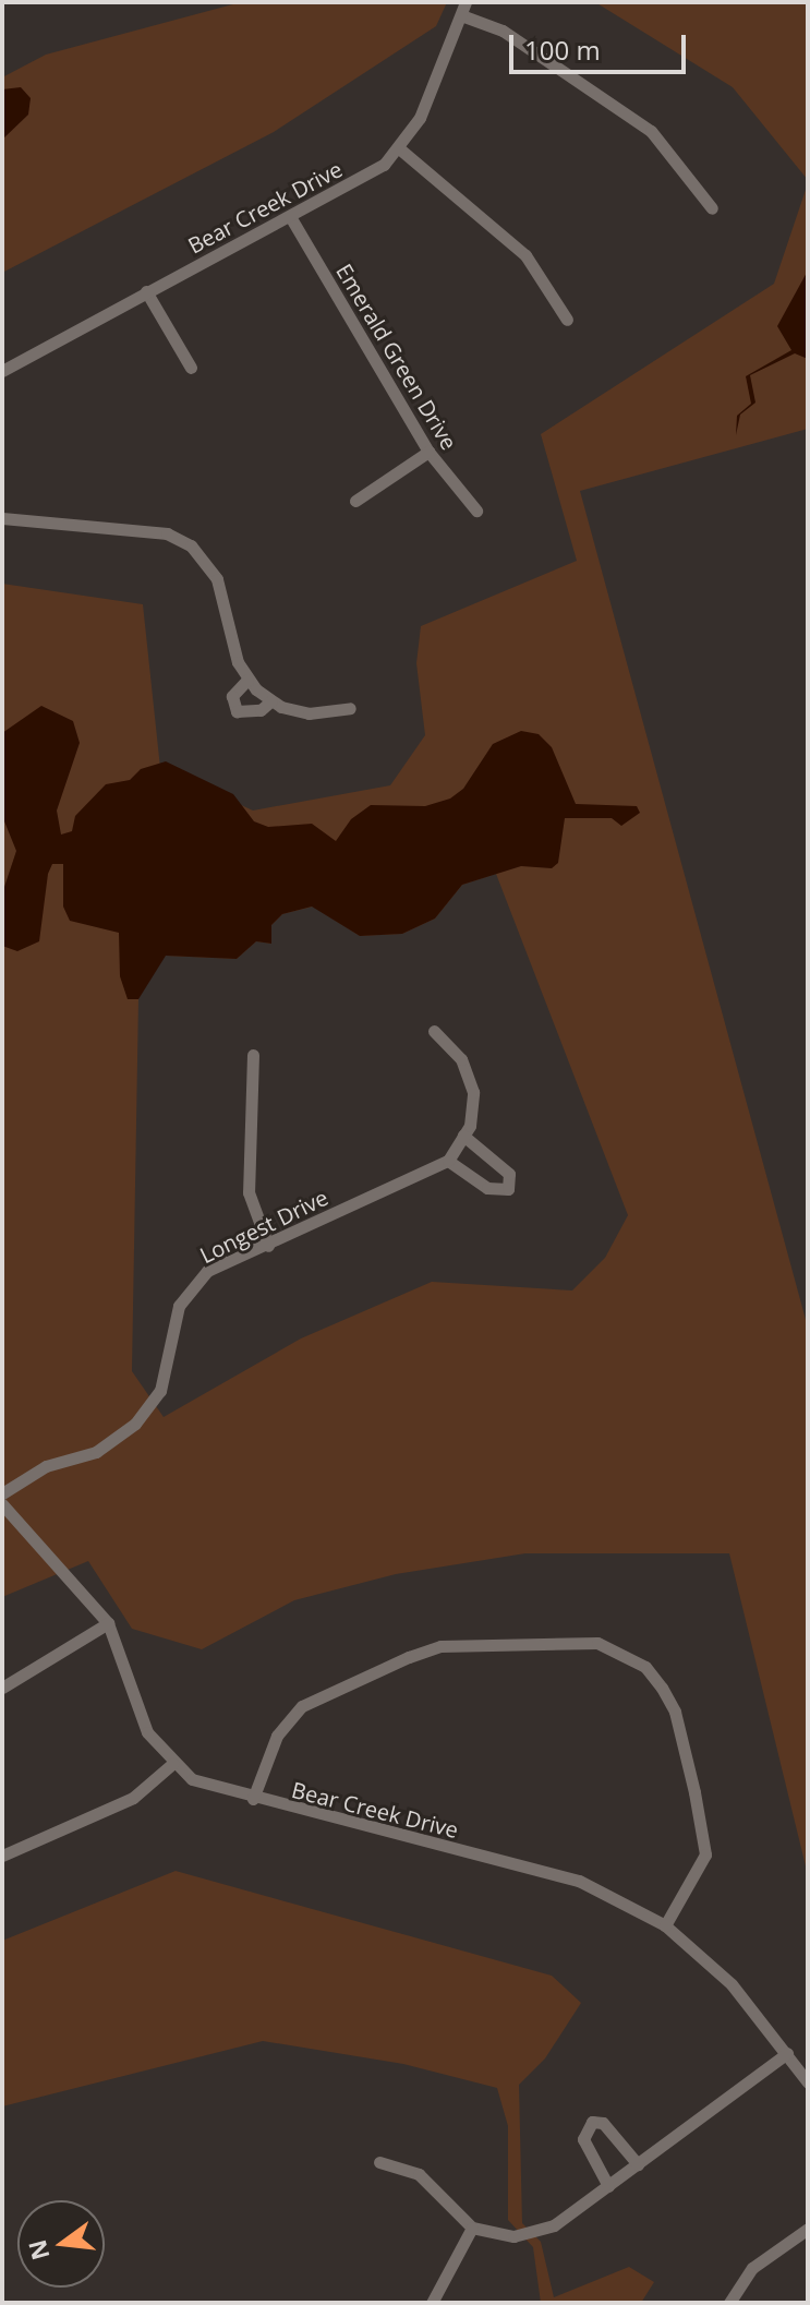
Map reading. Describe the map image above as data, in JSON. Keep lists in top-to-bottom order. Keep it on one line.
{"streets":{"street":["Bear Creek Drive","Emerald Green Drive","Longest Drive"]},"crossings":[["Bear Creek Drive","Emerald Green Drive"]],"scale_bar":"100 m","north":"left"}
